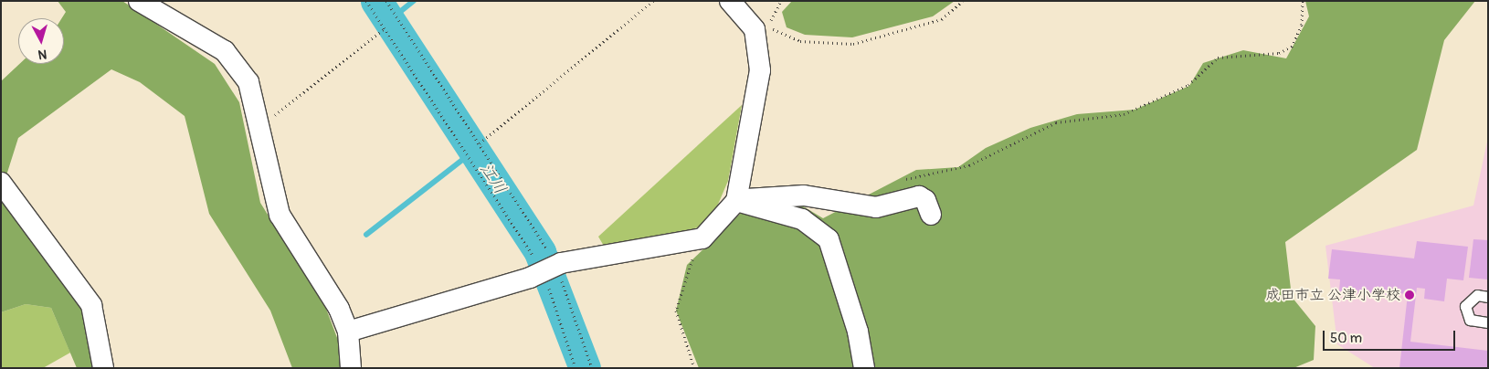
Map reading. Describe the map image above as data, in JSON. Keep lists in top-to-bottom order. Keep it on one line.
{"water":["江川"],"places":["成田市立 公津小学校"],"scale_bar":"50 m","north":"bottom"}
